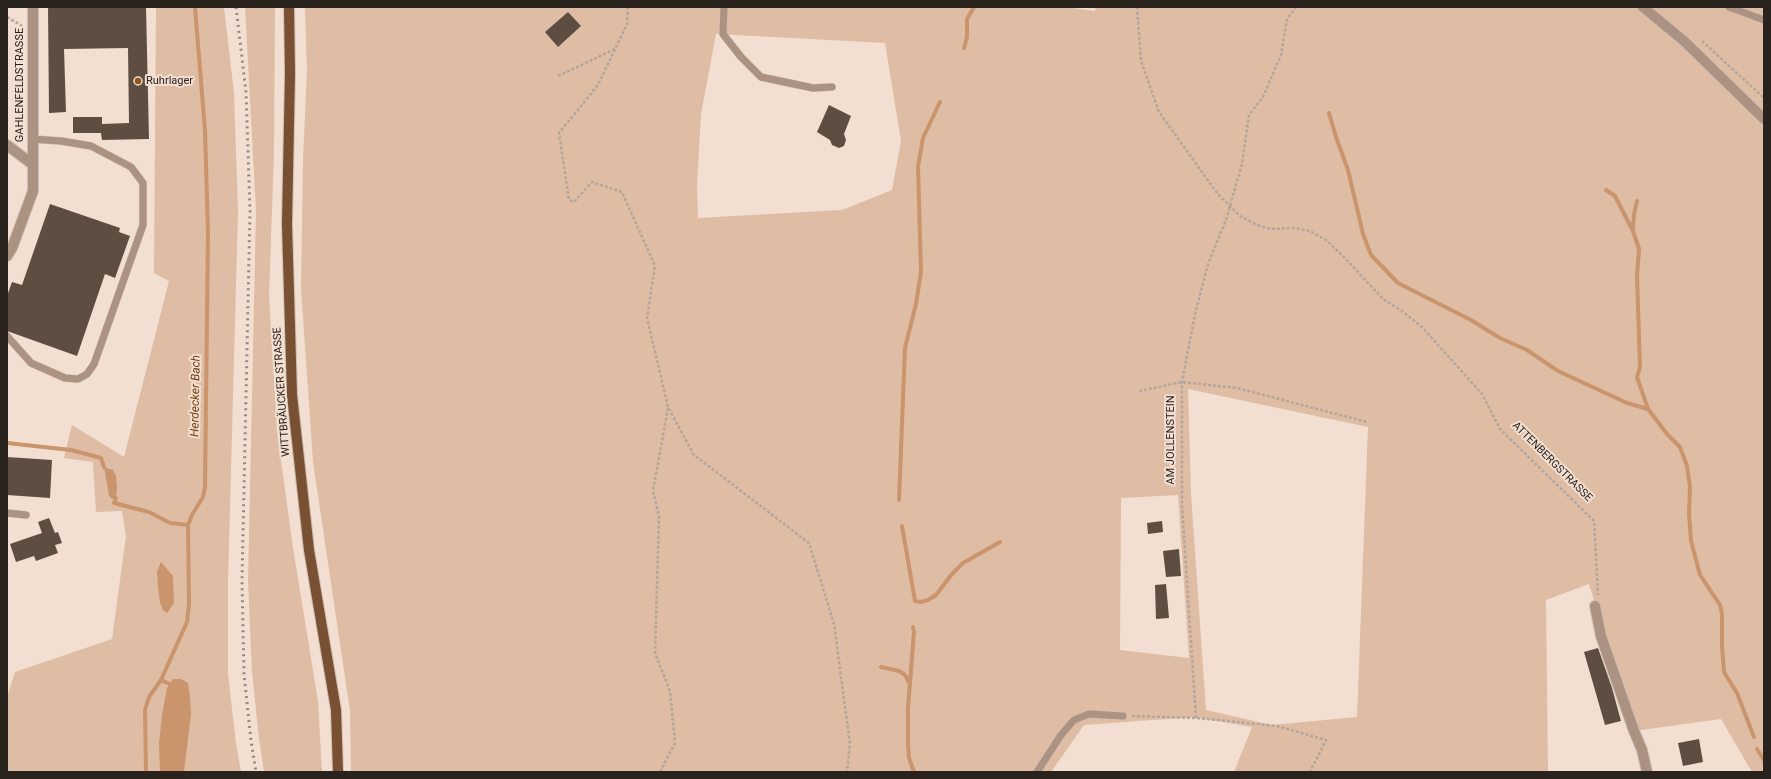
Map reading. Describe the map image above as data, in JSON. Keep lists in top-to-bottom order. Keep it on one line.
{"streets":{"main road":["WITTBRÄUCKER STRASSE"],"street":["GAHLENFELDSTRASSE"],"path":["AM JOLLENSTEIN","ATTENBERGSTRASSE"]},"crossings":[["AM JOLLENSTEIN","ATTENBERGSTRASSE"]],"water":["Herdecker Bach"],"places":["Ruhrlager"]}
